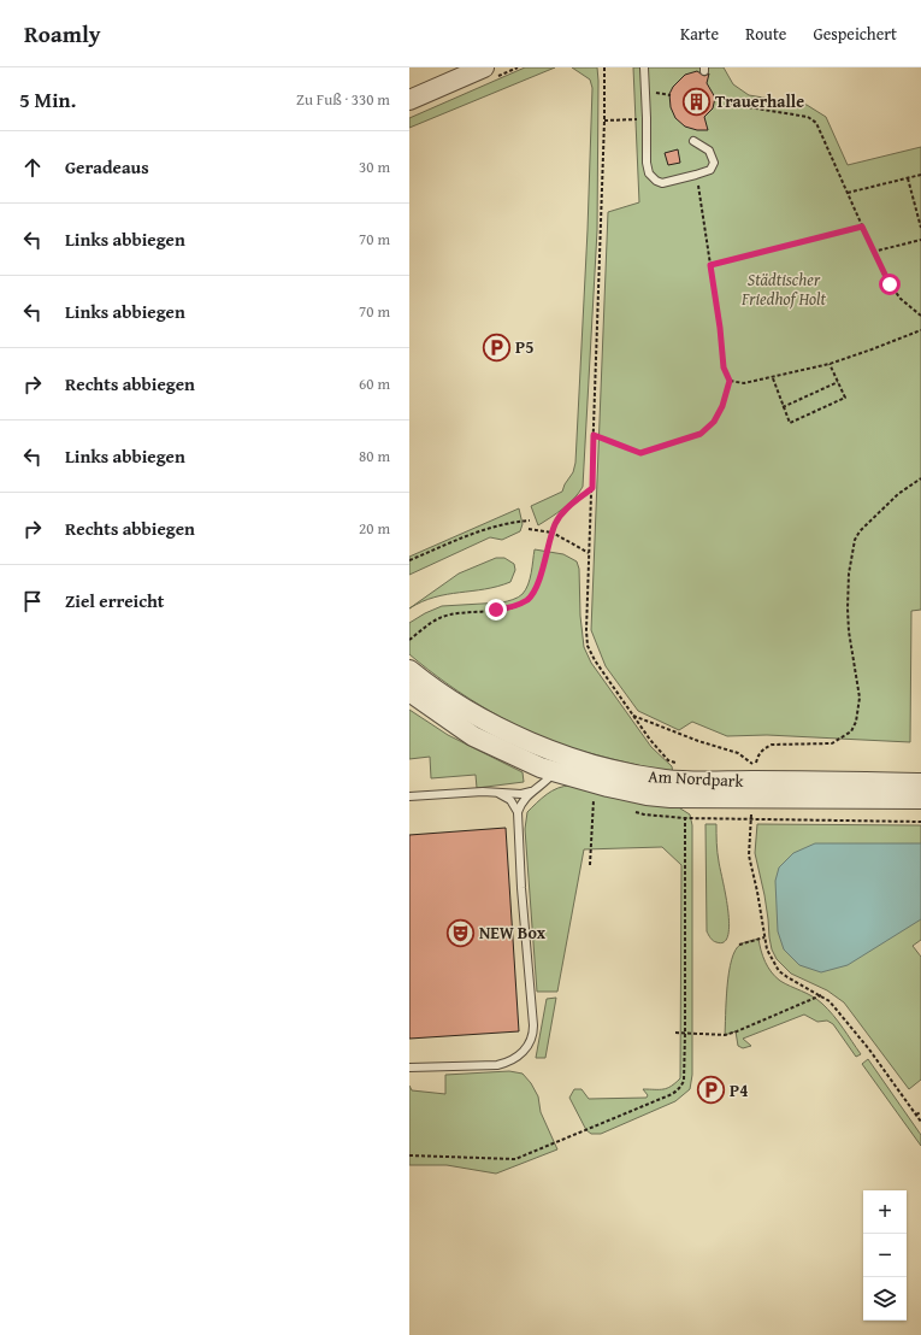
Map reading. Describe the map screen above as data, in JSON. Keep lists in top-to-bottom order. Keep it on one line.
{"streets":{"street":["Am Nordpark"]},"parks":["Städtischer Friedhof Holt"],"places":{"building":["Trauerhalle"],"parking":["P5","P4"],"theatre":["NEW Box"]},"page":{"header":"Roamly","nav":["Karte","Route","Gespeichert"],"heading":["5 Min.","Zu Fuß · 330 m"],"list":[["Geradeaus","30 m"],["Links abbiegen","70 m"],["Links abbiegen","70 m"],["Rechts abbiegen","60 m"],["Links abbiegen","80 m"],["Rechts abbiegen","20 m"],"Ziel erreicht"],"map_buttons":["+","−"]}}
